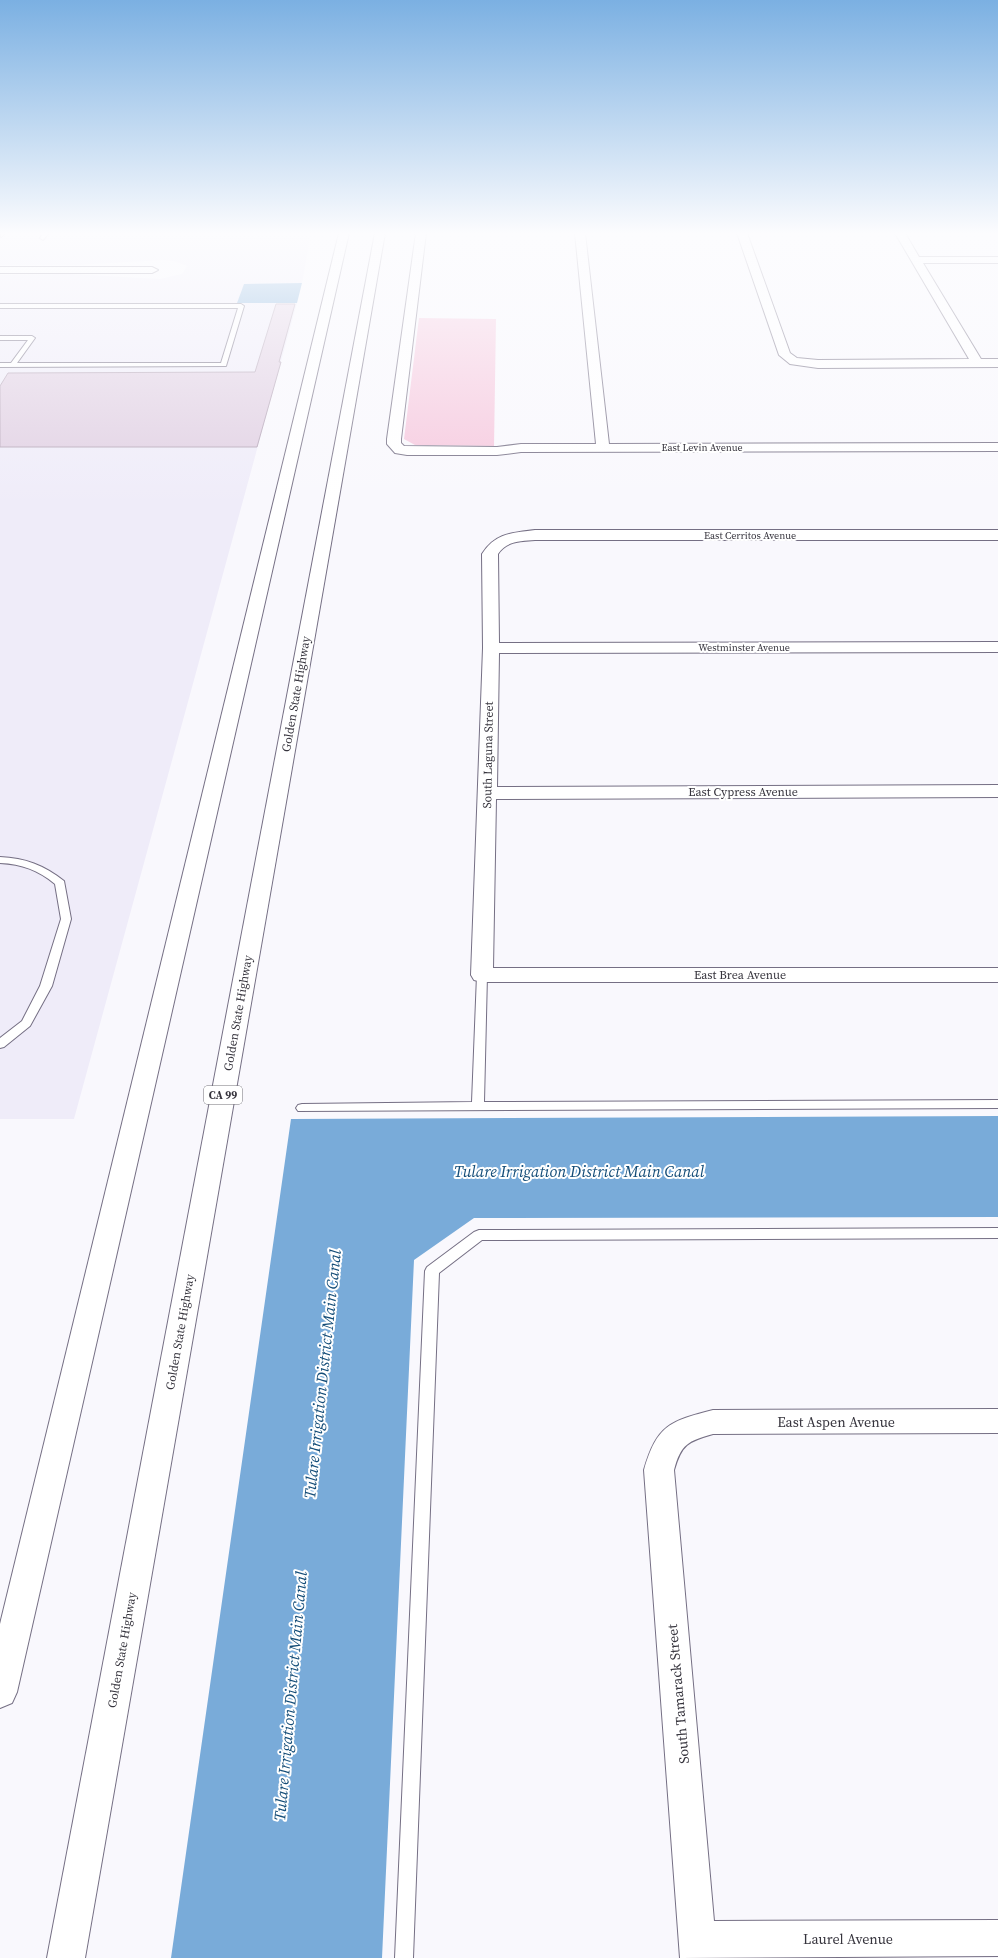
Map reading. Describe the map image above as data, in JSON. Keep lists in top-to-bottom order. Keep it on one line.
{"streets":{"main road":["East Levin Avenue","East Cerritos Avenue","Westminster Avenue","Golden State Highway","South Laguna Street","East Cypress Avenue","East Brea Avenue","CA 99","East Aspen Avenue","South Tamarack Street","Laurel Avenue"]},"crossings":[["East Cerritos Avenue","South Laguna Street"],["Westminster Avenue","South Laguna Street"],["South Laguna Street","East Cypress Avenue"],["South Laguna Street","East Brea Avenue"],["East Aspen Avenue","South Tamarack Street"],["South Tamarack Street","Laurel Avenue"]],"water":["Tulare Irrigation District Main Canal"]}
